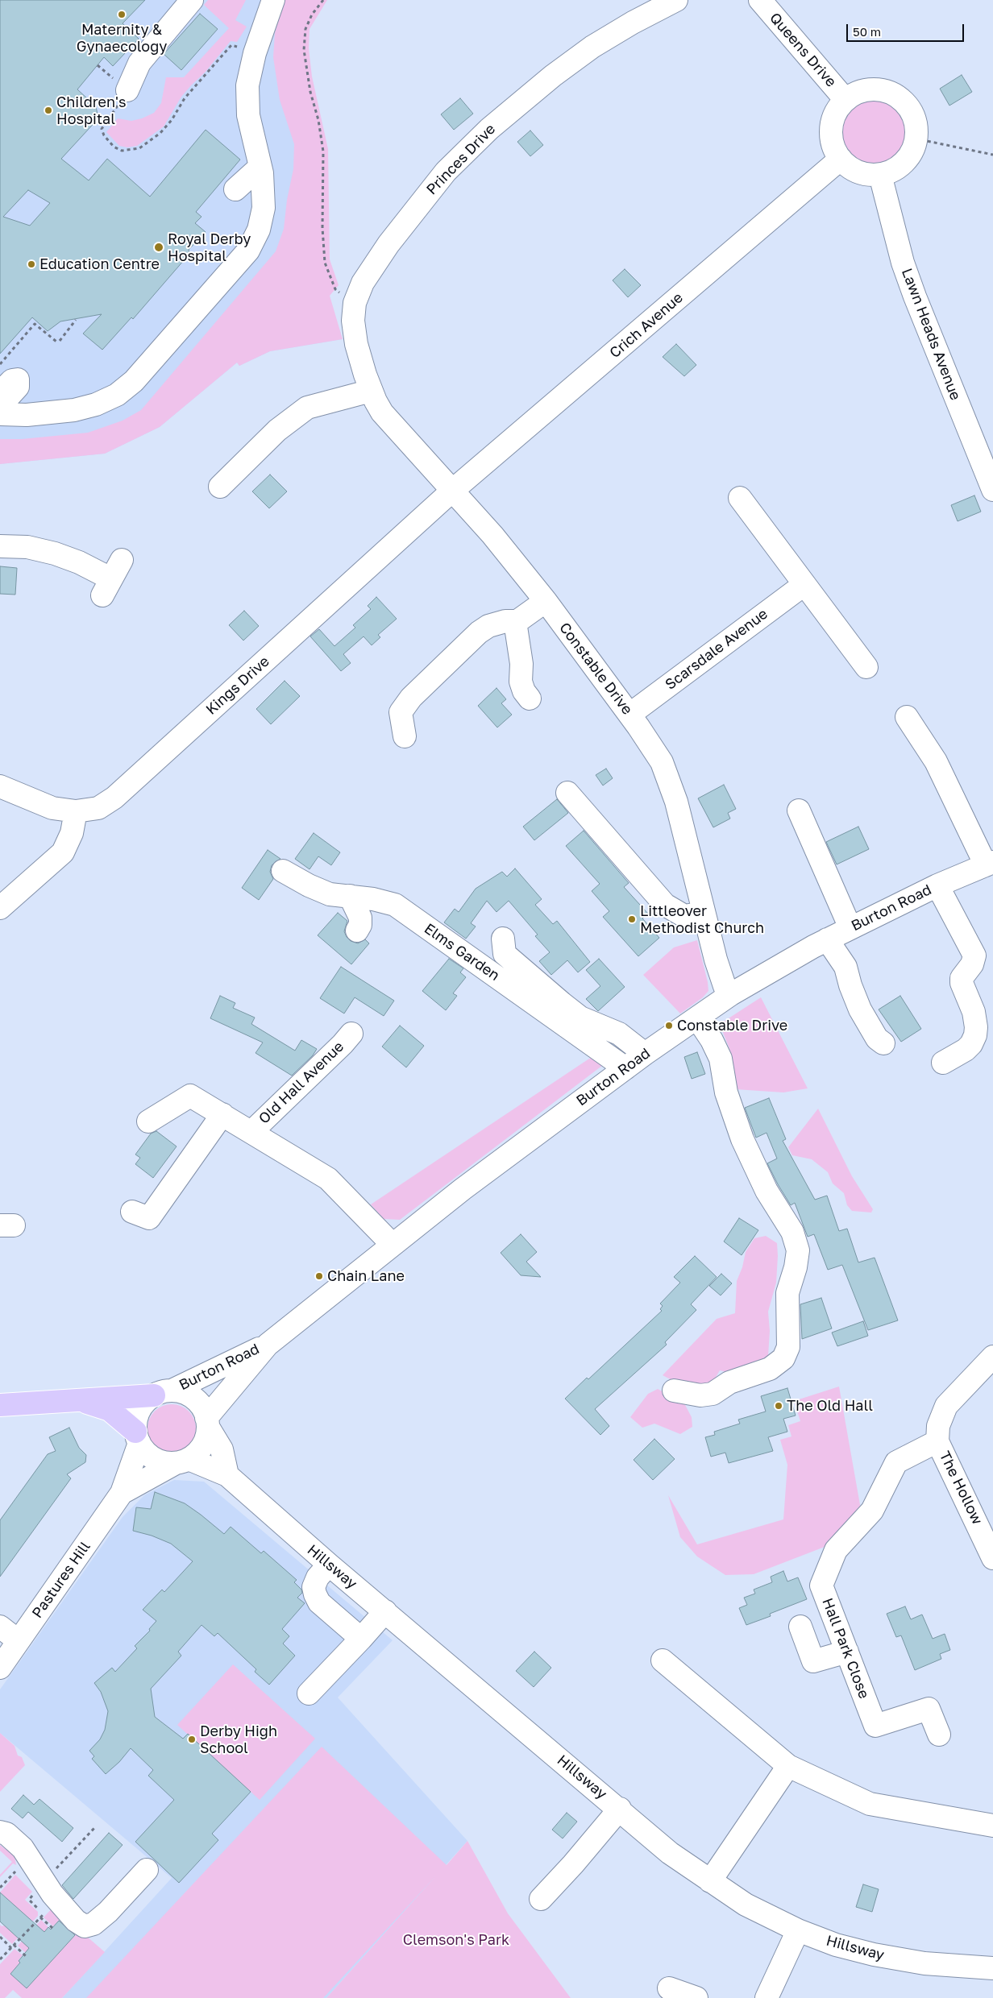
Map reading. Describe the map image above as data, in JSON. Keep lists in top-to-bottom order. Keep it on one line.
{"streets":{"street":["Queens Drive","Princes Drive","Crich Avenue","Lawn Heads Avenue","Scarsdale Avenue","Constable Drive","Kings Drive","Burton Road","Elms Garden","Old Hall Avenue","The Hollow","Hillsway","Pastures Hill","Hall Park Close"]},"crossings":[["Queens Drive","Crich Avenue"],["Queens Drive","Lawn Heads Avenue"],["Princes Drive","Constable Drive"],["Crich Avenue","Lawn Heads Avenue"],["Crich Avenue","Constable Drive"],["Crich Avenue","Kings Drive"],["Scarsdale Avenue","Constable Drive"],["Constable Drive","Kings Drive"],["Constable Drive","Burton Road"],["Burton Road","Elms Garden"],["Burton Road","Old Hall Avenue"],["Burton Road","Hillsway"],["Burton Road","Pastures Hill"],["The Hollow","Hall Park Close"],["Hillsway","Pastures Hill"]],"parks":["Clemson's Park"],"places":["Maternity & Gynaecology","Children's Hospital","Royal Derby Hospital","Education Centre","Littleover Methodist Church","Constable Drive","Chain Lane","The Old Hall","Derby High School"],"scale_bar":"50 m"}
